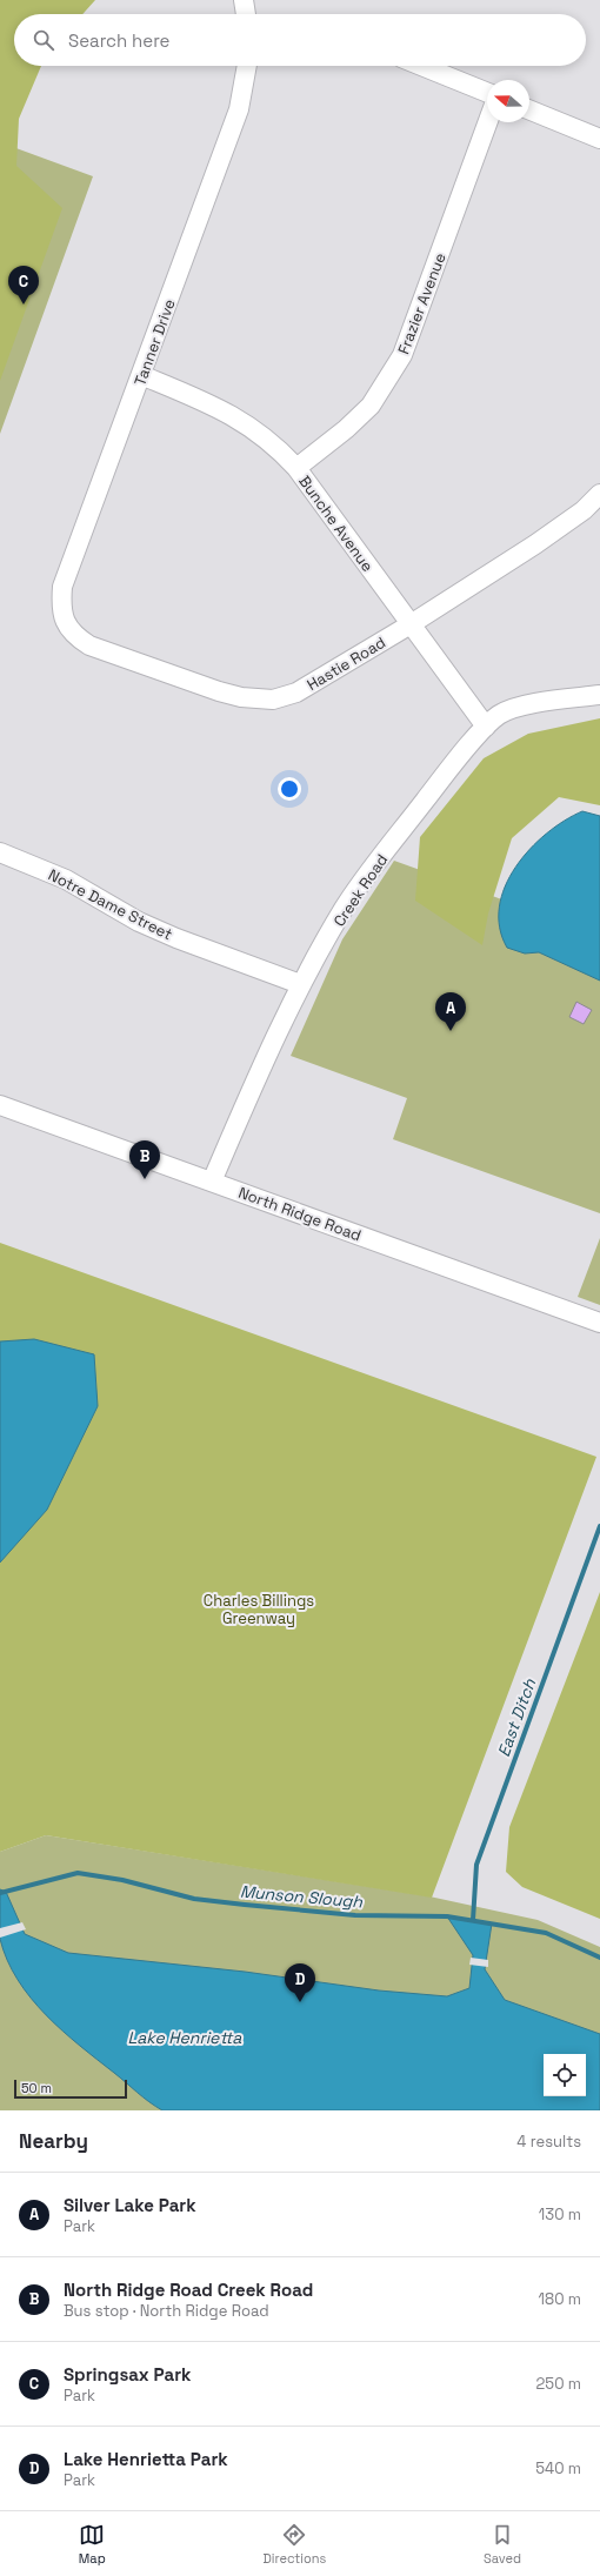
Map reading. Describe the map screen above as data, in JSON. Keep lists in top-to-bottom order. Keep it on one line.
{"streets":{"street":["Frazier Avenue","Tanner Drive","Bunche Avenue","Hastie Road","Creek Road","Notre Dame Street","North Ridge Road"]},"crossings":[["Frazier Avenue","Bunche Avenue"],["Tanner Drive","Bunche Avenue"],["Tanner Drive","Hastie Road"],["Bunche Avenue","Hastie Road"],["Bunche Avenue","Creek Road"],["Creek Road","Notre Dame Street"],["Creek Road","North Ridge Road"]],"water":["East Ditch","Munson Slough","Lake Henrietta"],"parks":["Charles Billings Greenway"],"scale_bar":"50 m","north":"left","page":{"search":"Search here","pins":["C","A","B","D"],"scale":"50 m","heading":["Nearby","4 results"],"list":[{"mark":"A","name":"Silver Lake Park","note":"Park","value":"130 m"},{"mark":"B","name":"North Ridge Road Creek Road","note":"Bus stop · North Ridge Road","value":"180 m"},{"mark":"C","name":"Springsax Park","note":"Park","value":"250 m"},{"mark":"D","name":"Lake Henrietta Park","note":"Park","value":"540 m"}],"nav":["Map","Directions","Saved"]}}
